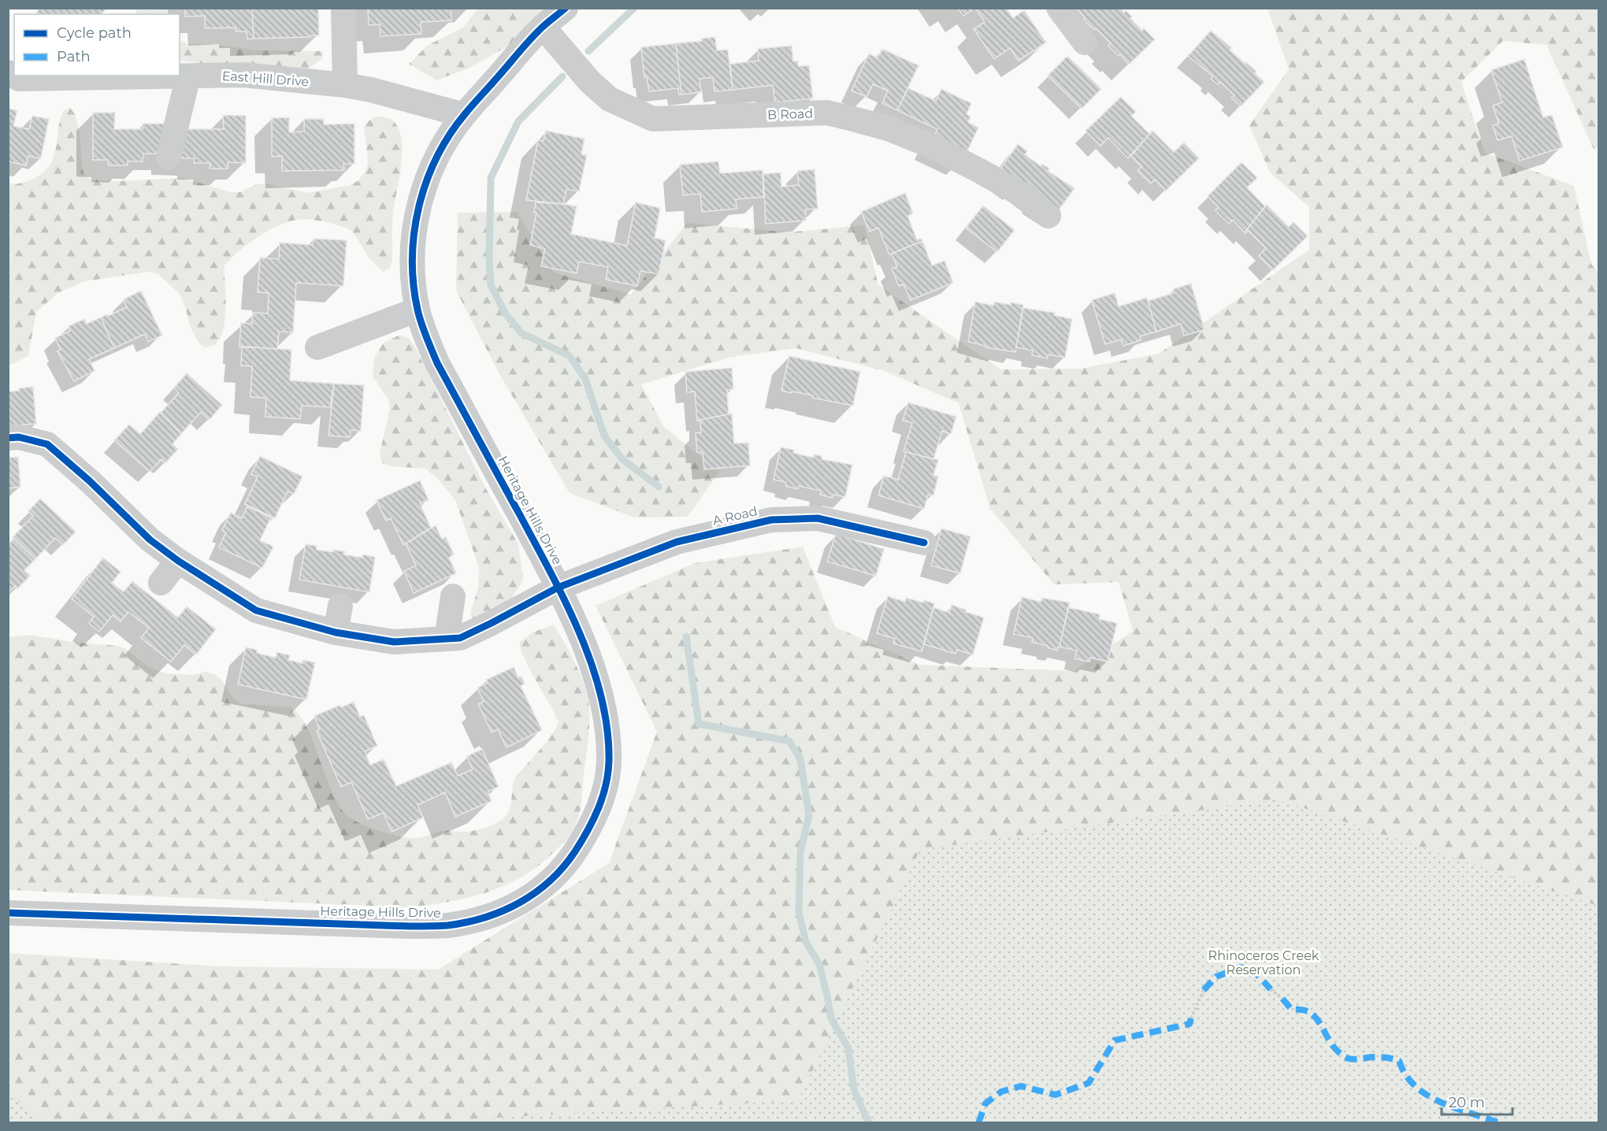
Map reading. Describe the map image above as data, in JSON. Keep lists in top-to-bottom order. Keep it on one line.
{"streets":{"street":["East Hill Drive","B Road","Heritage Hills Drive","A Road"]},"crossings":[["East Hill Drive","Heritage Hills Drive"],["B Road","Heritage Hills Drive"],["Heritage Hills Drive","A Road"]],"parks":["Rhinoceros Creek Reservation"],"legend":["Cycle path","Path"],"scale_bar":"20 m"}
